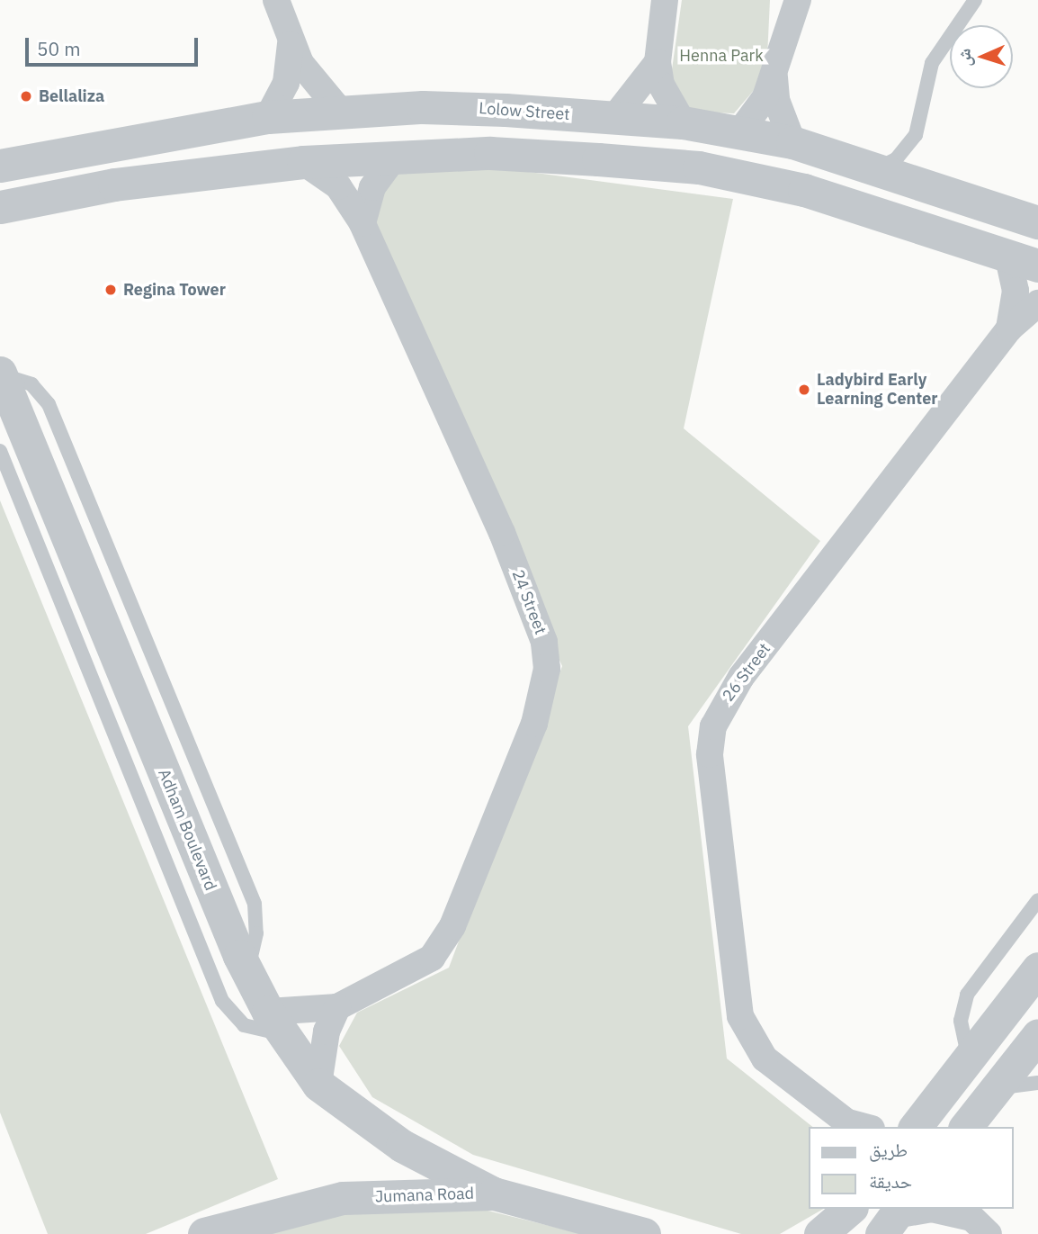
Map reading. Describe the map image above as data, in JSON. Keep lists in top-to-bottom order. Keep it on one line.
{"streets":{"street":["Lolow Street","24 Street","26 Street","Adham Boulevard","Jumana Road"]},"crossings":[["24 Street","Adham Boulevard"],["Adham Boulevard","Jumana Road"]],"parks":["Henna Park"],"places":["Bellaliza","Regina Tower","Ladybird Early Learning Center"],"legend":["طريق","حديقة"],"scale_bar":"50 m","north":"left"}
